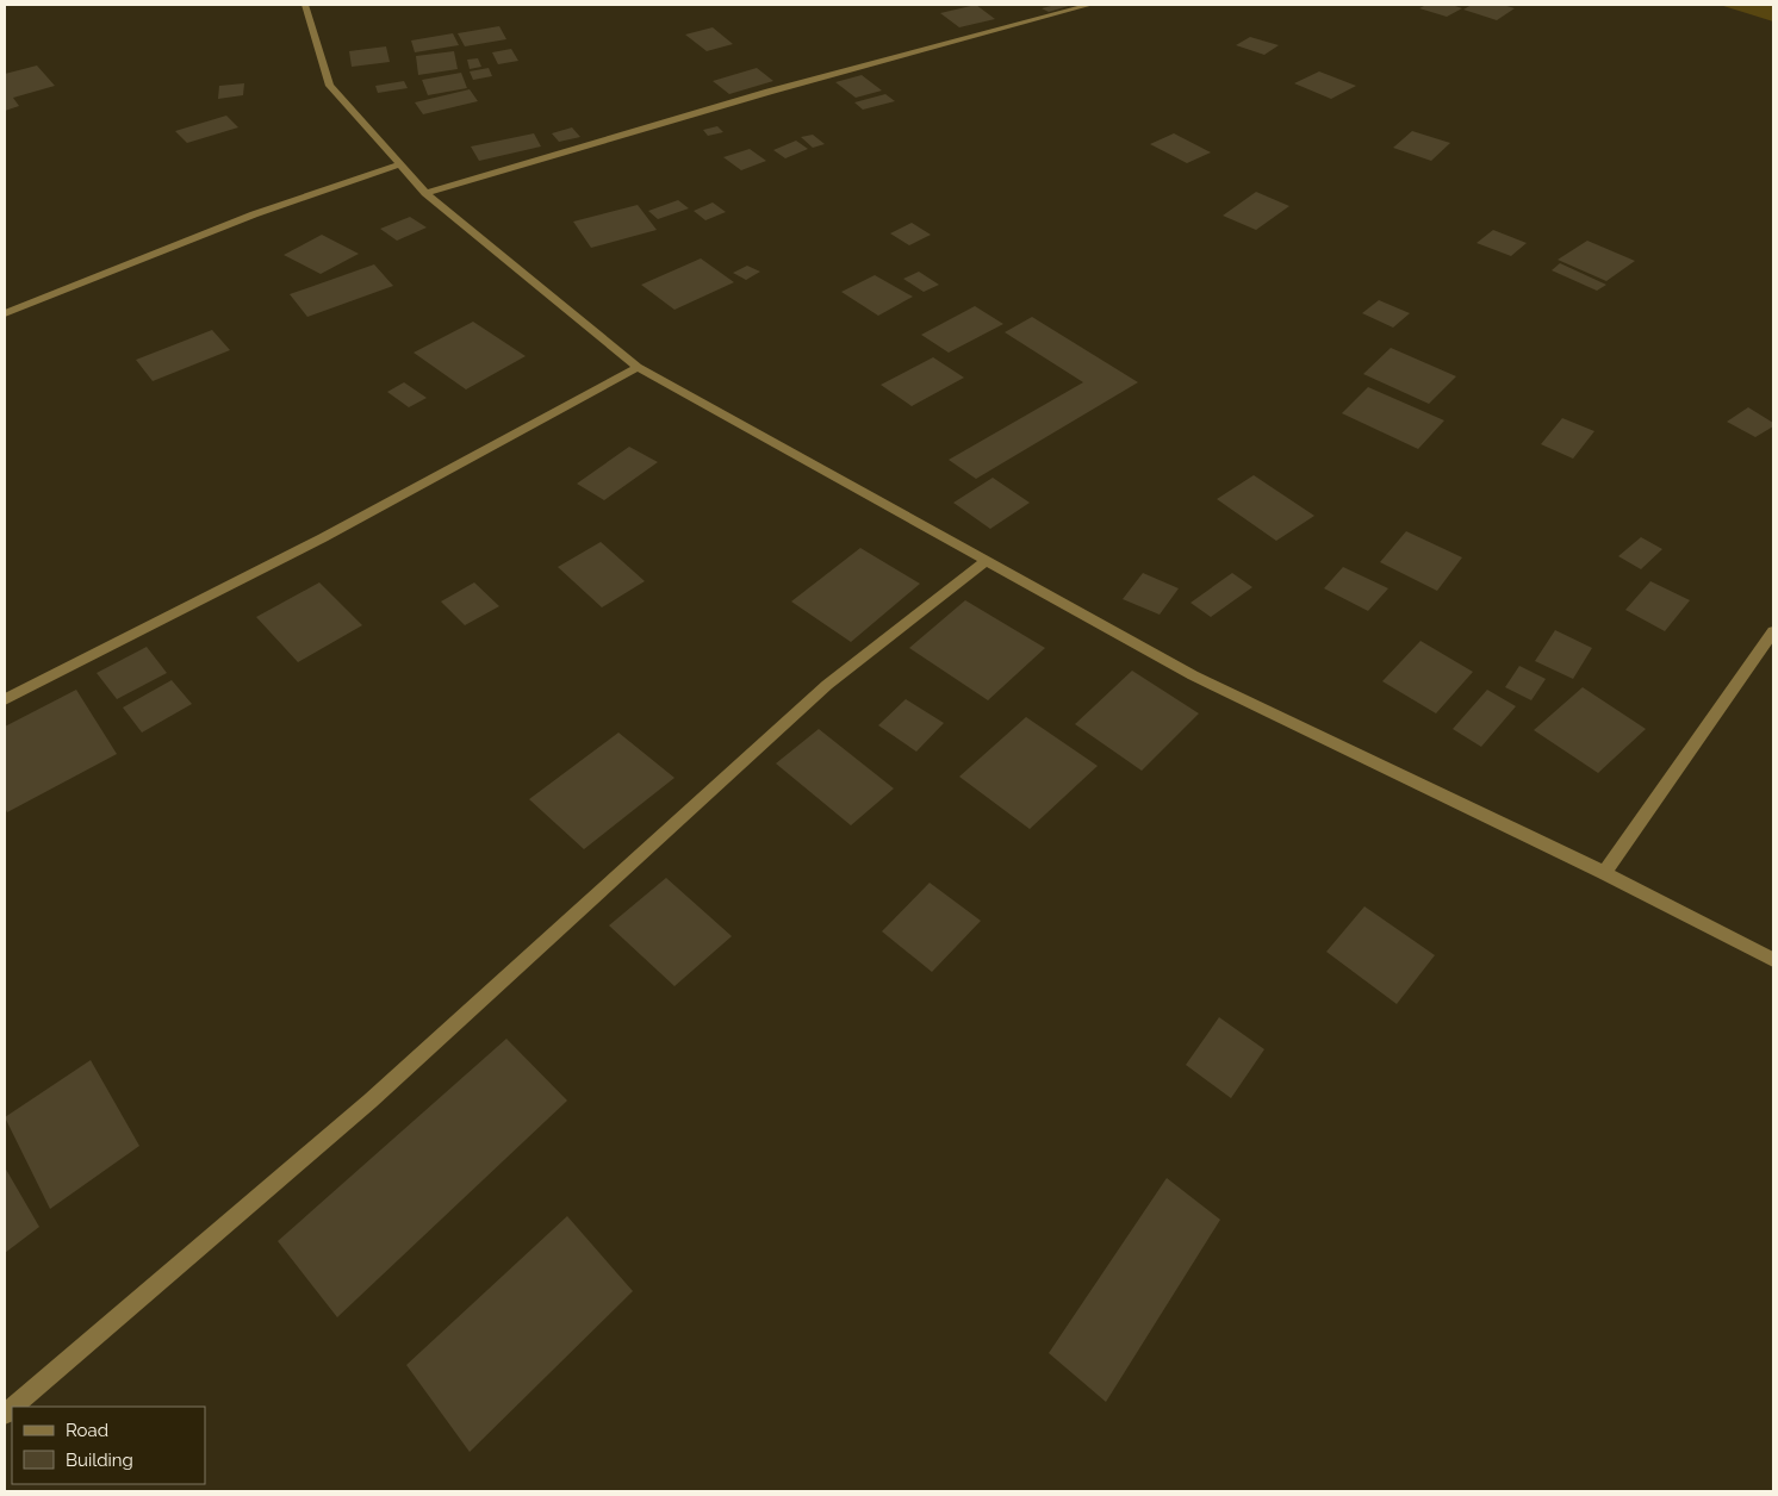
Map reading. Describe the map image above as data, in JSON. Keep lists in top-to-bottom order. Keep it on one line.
{"legend":["Road","Building"]}
